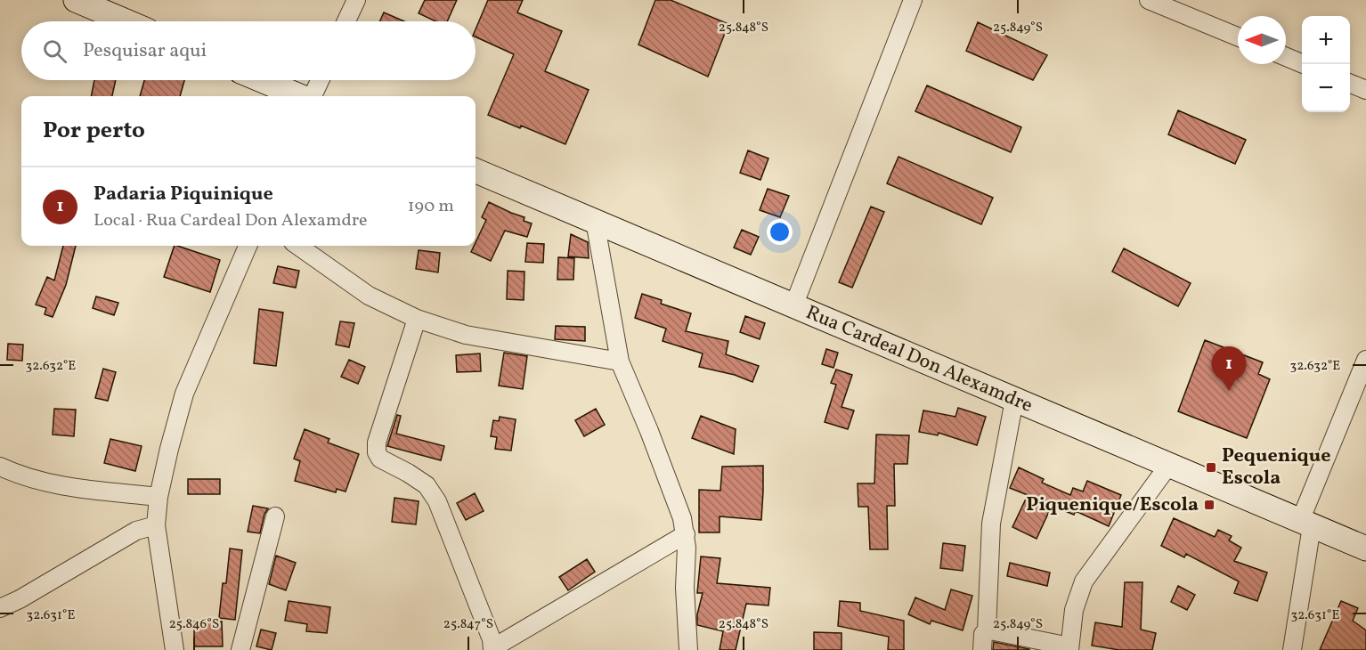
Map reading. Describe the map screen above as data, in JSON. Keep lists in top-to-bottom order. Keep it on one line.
{"streets":{"main road":["Rua Cardeal Don Alexamdre"]},"places":{"transit":["Pequenique Escola","Piquenique/Escola"]},"north":"left","page":{"map_buttons":["+","−"],"search":"Pesquisar aqui","heading":"Por perto","list":[{"mark":"1","name":"Padaria Piquinique","note":"Local · Rua Cardeal Don Alexamdre","value":"190 m"}],"pins":"1"},"coordinates":["25.848°S","25.849°S","32.632°E","32.631°E","25.846°S","25.847°S"]}
